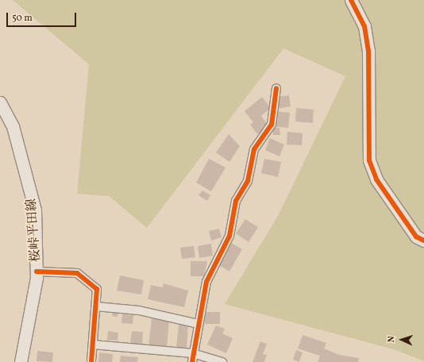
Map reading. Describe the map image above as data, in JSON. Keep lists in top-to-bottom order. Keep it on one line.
{"streets":{"main road":["桜峠平田線"]},"scale_bar":"50 m","north":"left"}
